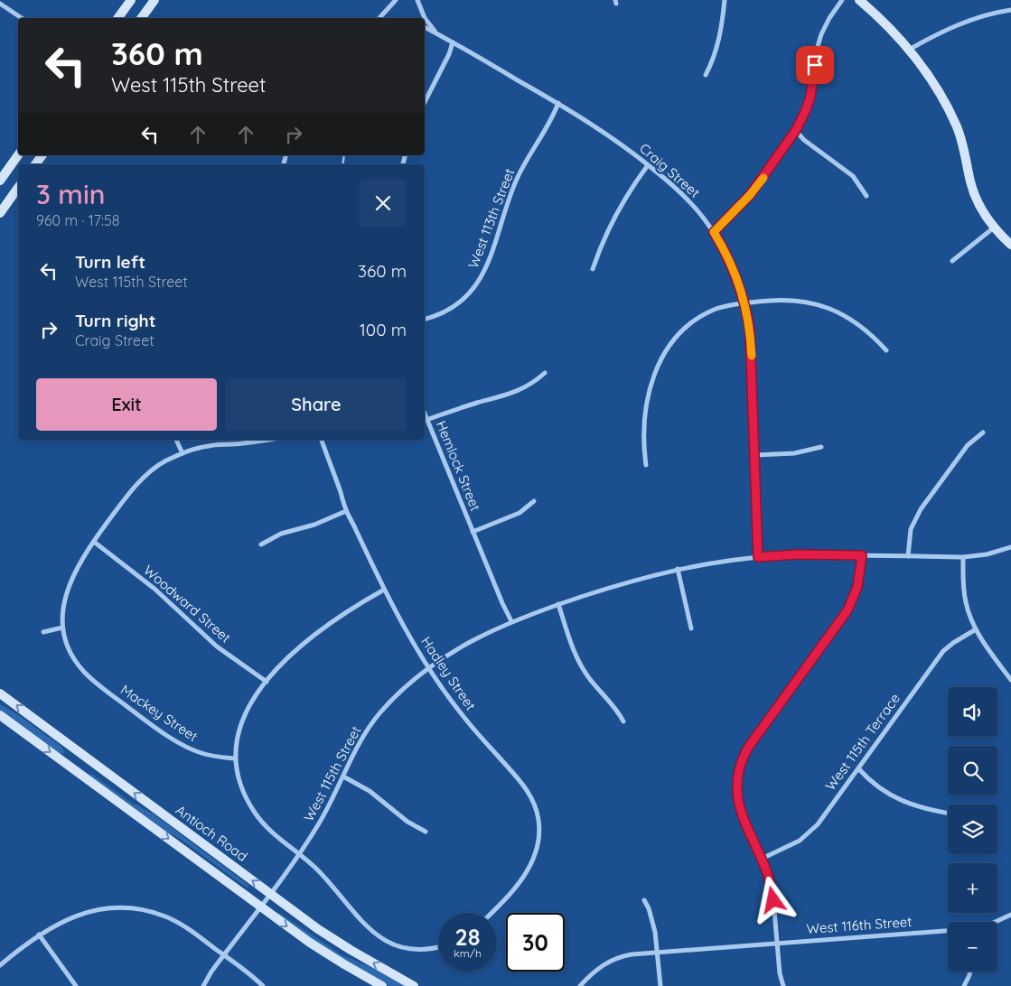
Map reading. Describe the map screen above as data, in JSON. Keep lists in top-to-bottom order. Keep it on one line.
{"streets":{"main road":["Antioch Road"],"street":["Craig Street","West 113th Street","Hemlock Street","Woodward Street","Hadley Street","Mackey Street","West 115th Terrace","West 115th Street","West 116th Street"]},"crossings":[["Craig Street","West 113th Street"],["Craig Street","West 115th Street"],["Hemlock Street","West 115th Street"],["Hadley Street","West 115th Street"],["West 115th Street","Antioch Road"]],"page":{"turn":["360 m","West 115th Street"],"heading":["3 min","960 m · 17:58"],"list":[{"name":"Turn left","note":"West 115th Street","value":"360 m"},{"name":"Turn right","note":"Craig Street","value":"100 m"}],"buttons":["Exit","Share"],"map_buttons":["+","−"],"speed":"28 km/h","limit":"30"}}
